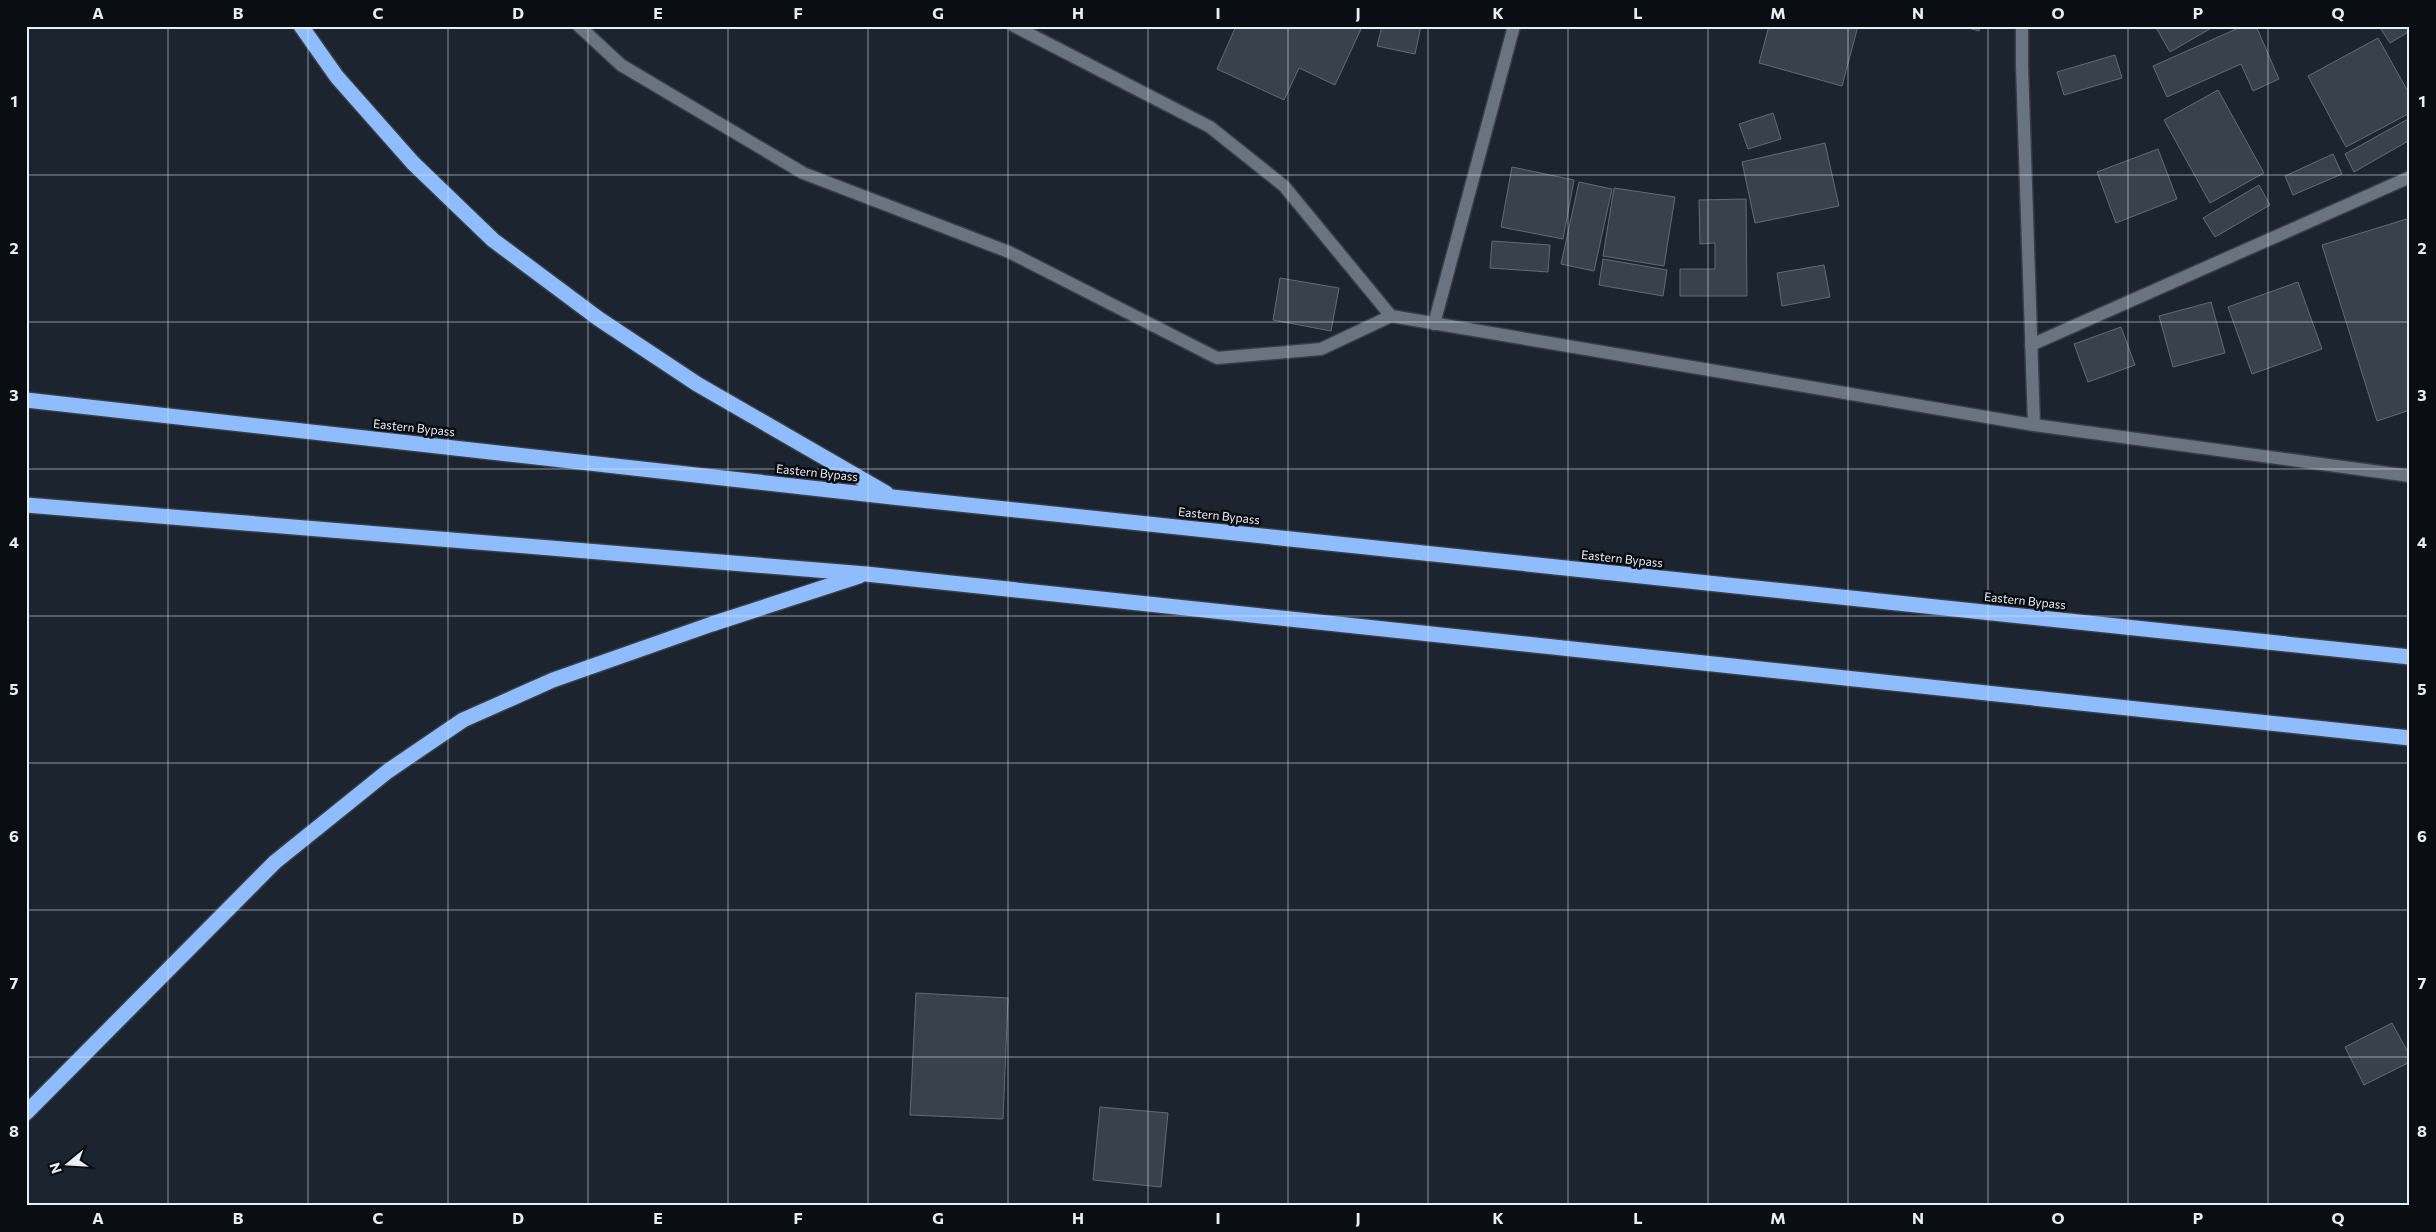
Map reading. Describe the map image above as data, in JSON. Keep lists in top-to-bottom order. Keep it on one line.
{"streets":{"highway":["Eastern Bypass"]},"north":"left","grid":{"columns":["A","B","C","D","E","F","G","H","I","J","K","L","M","N","O","P","Q"],"rows":["1","2","3","4","5","6","7","8"]}}
